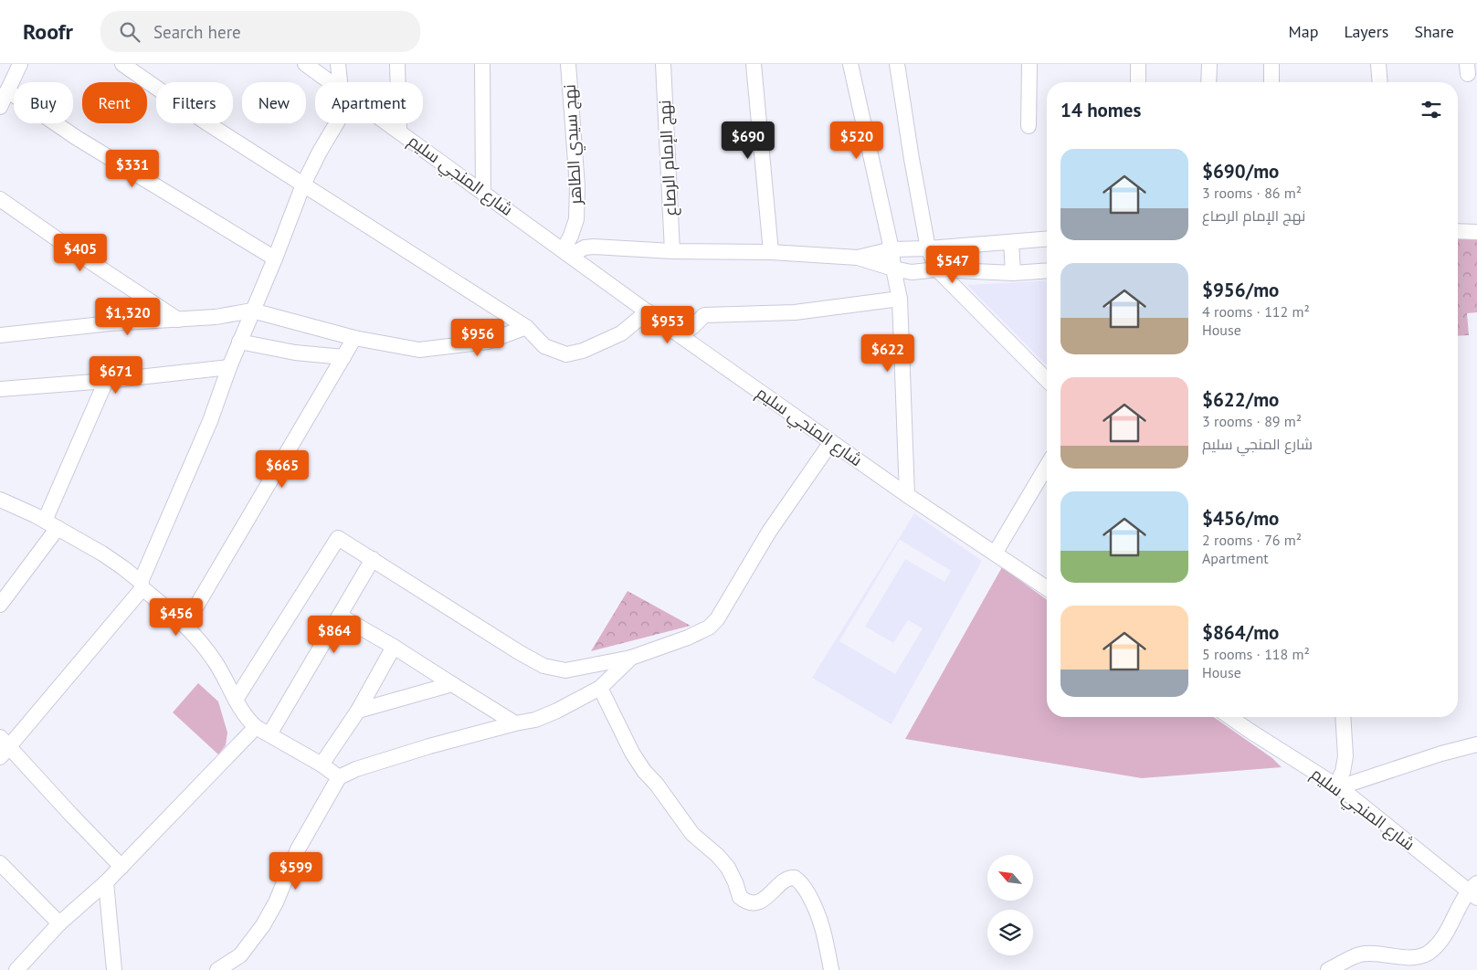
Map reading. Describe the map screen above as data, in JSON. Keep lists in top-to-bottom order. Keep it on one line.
{"streets":{"street":["نهج سيدي الطاهر","نهج الإمام الرصاع","شارع المنجي سليم"]},"crossings":[["نهج سيدي الطاهر","شارع المنجي سليم"]],"north":"top left","page":{"header":"Roofr","search":"Search here","nav":["Map","Layers","Share"],"chip":["Buy","Rent","Filters","New","Apartment"],"heading":"14 homes","price":["$690","$520","$331","$405","$547","$1,320","$953","$956","$622","$671","$665","$456","$864","$599"],"list":[{"name":"$690/mo","note":"3 rooms · 86 m² · نهج الإمام الرصاع"},{"name":"$956/mo","note":"4 rooms · 112 m² · House"},{"name":"$622/mo","note":"3 rooms · 89 m² · شارع المنجي سليم"},{"name":"$456/mo","note":"2 rooms · 76 m² · Apartment"},{"name":"$864/mo","note":"5 rooms · 118 m² · House"}]}}
